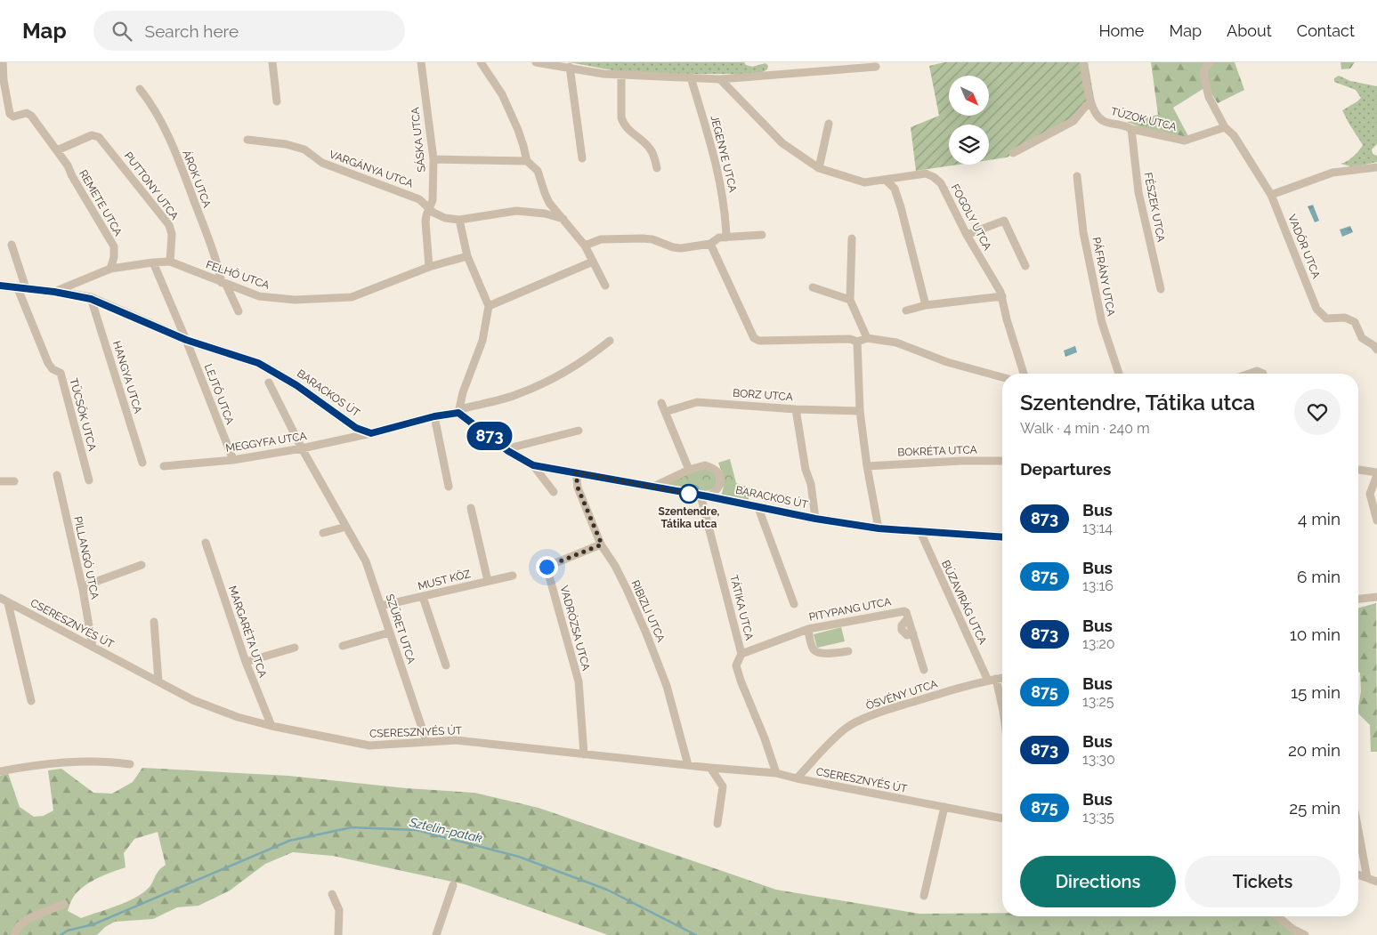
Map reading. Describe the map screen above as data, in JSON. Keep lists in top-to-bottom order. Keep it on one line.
{"streets":{"street":["TÚZOK UTCA","SÁSKA UTCA","JEGENYE UTCA","VARGÁNYA UTCA","ÁROK UTCA","PUTTONY UTCA","REMETE UTCA","FÉSZEK UTCA","FOGOLY UTCA","VADŐR UTCA","FELHŐ UTCA","PÁFRÁNY UTCA","HANGYA UTCA","BARACKOS ÚT","LEJTŐ UTCA","BORZ UTCA","TÜCSÖK UTCA","MEGGYFA UTCA","BOKRÉTA UTCA","PILLANGÓ UTCA","MUST KÖZ","BÚZAVIRÁG UTCA","TÁTIKA UTCA","PITYPANG UTCA","RIBIZLI UTCA","CSERESZNYÉS ÚT","VADRÓZSA UTCA","SZÜRET UTCA","MARGARÉTA UTCA","ÖSVÉNY UTCA"]},"crossings":[["TÚZOK UTCA","FÉSZEK UTCA"],["TÚZOK UTCA","VADŐR UTCA"],["SÁSKA UTCA","VARGÁNYA UTCA"],["SÁSKA UTCA","FELHŐ UTCA"],["ÁROK UTCA","FELHŐ UTCA"],["PUTTONY UTCA","REMETE UTCA"],["PUTTONY UTCA","FELHŐ UTCA"],["REMETE UTCA","FELHŐ UTCA"],["FELHŐ UTCA","BARACKOS ÚT"],["FELHŐ UTCA","LEJTŐ UTCA"],["HANGYA UTCA","BARACKOS ÚT"],["BARACKOS ÚT","LEJTŐ UTCA"],["BARACKOS ÚT","TÜCSÖK UTCA"],["BARACKOS ÚT","MEGGYFA UTCA"],["BARACKOS ÚT","BÚZAVIRÁG UTCA"],["BARACKOS ÚT","TÁTIKA UTCA"],["BARACKOS ÚT","RIBIZLI UTCA"],["LEJTŐ UTCA","MEGGYFA UTCA"],["MEGGYFA UTCA","SZÜRET UTCA"],["PILLANGÓ UTCA","CSERESZNYÉS ÚT"],["MUST KÖZ","SZÜRET UTCA"],["BÚZAVIRÁG UTCA","ÖSVÉNY UTCA"],["TÁTIKA UTCA","PITYPANG UTCA"],["TÁTIKA UTCA","CSERESZNYÉS ÚT"],["RIBIZLI UTCA","CSERESZNYÉS ÚT"],["RIBIZLI UTCA","VADRÓZSA UTCA"],["CSERESZNYÉS ÚT","VADRÓZSA UTCA"],["CSERESZNYÉS ÚT","SZÜRET UTCA"],["CSERESZNYÉS ÚT","MARGARÉTA UTCA"],["CSERESZNYÉS ÚT","ÖSVÉNY UTCA"]],"water":["Sztelin-patak"],"places":["Szentendre, Tátika utca"],"lines":["bus line 873"],"north":"bottom right","page":{"header":"Map","search":"Search here","nav":["Home","Map","About","Contact"],"on_map":"873","heading":[["Szentendre, Tátika utca","Walk · 4 min · 240 m"],"Departures"],"list":[{"mark":"873","name":"Bus","note":"13:14","value":"4 min"},{"mark":"875","name":"Bus","note":"13:16","value":"6 min"},{"mark":"873","name":"Bus","note":"13:20","value":"10 min"},{"mark":"875","name":"Bus","note":"13:25","value":"15 min"},{"mark":"873","name":"Bus","note":"13:30","value":"20 min"},{"mark":"875","name":"Bus","note":"13:35","value":"25 min"}],"buttons":["Directions","Tickets"]}}
